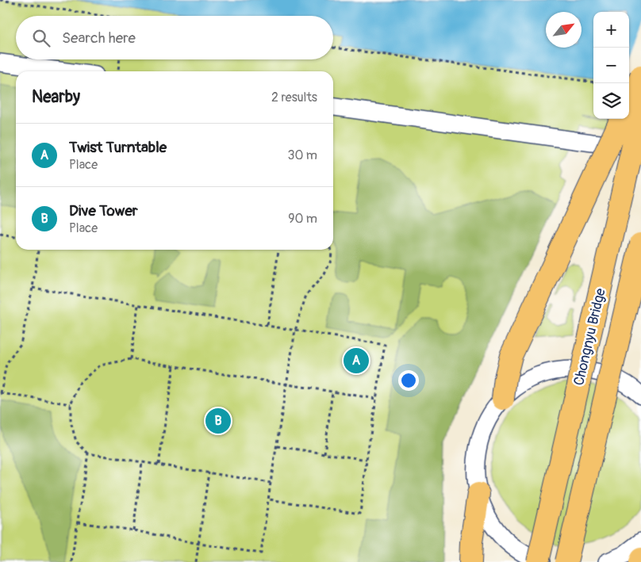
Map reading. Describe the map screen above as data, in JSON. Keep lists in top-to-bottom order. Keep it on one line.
{"streets":{"main road":["Chongnyu Bridge"]},"north":"top right","page":{"map_buttons":["+","−"],"search":"Search here","heading":["Nearby","2 results"],"list":[{"mark":"A","name":"Twist Turntable","note":"Place","value":"30 m"},{"mark":"B","name":"Dive Tower","note":"Place","value":"90 m"}],"pins":["A","B"]}}
